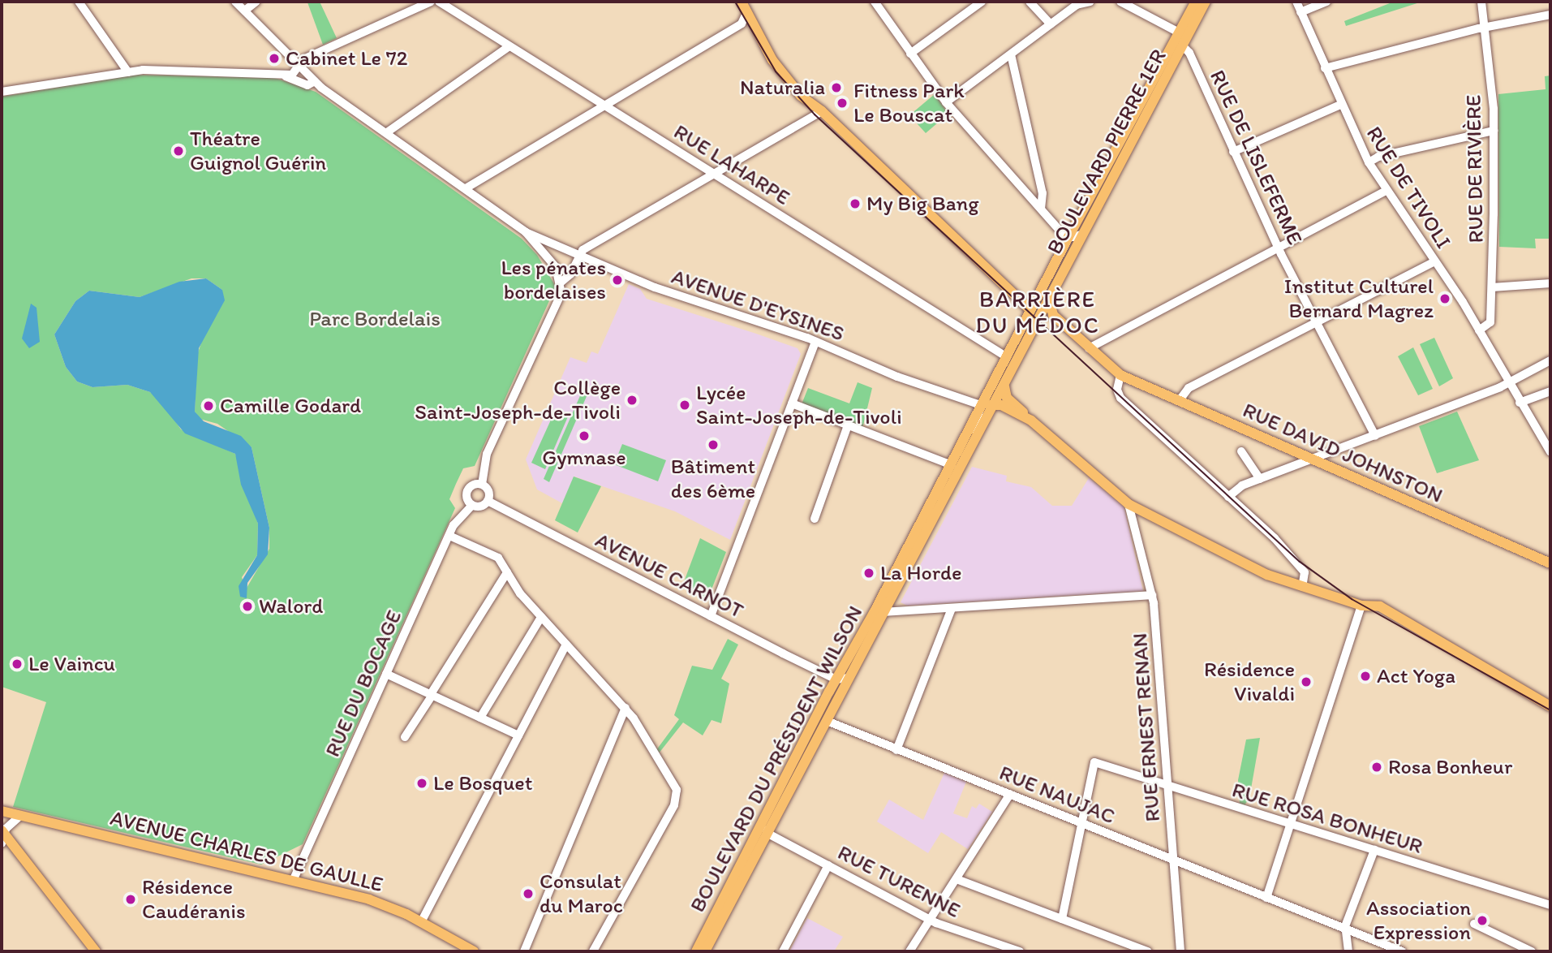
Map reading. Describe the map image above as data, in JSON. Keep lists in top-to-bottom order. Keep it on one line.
{"streets":{"main road":["BOULEVARD PIERRE 1ER","RUE DAVID JOHNSTON","BOULEVARD DU PRÉSIDENT WILSON","AVENUE CHARLES DE GAULLE"],"street":["RUE DE LISLEFERME","RUE LAHARPE","RUE DE RIVIÈRE","RUE DE TIVOLI","AVENUE D'EYSINES","AVENUE CARNOT","RUE DU BOCAGE","RUE ERNEST RENAN","RUE NAUJAC","RUE ROSA BONHEUR","RUE TURENNE"]},"crossings":[["BOULEVARD PIERRE 1ER","RUE DE LISLEFERME"],["BOULEVARD PIERRE 1ER","BOULEVARD DU PRÉSIDENT WILSON"],["RUE LAHARPE","BOULEVARD DU PRÉSIDENT WILSON"],["RUE DE RIVIÈRE","RUE DE TIVOLI"],["AVENUE D'EYSINES","BOULEVARD DU PRÉSIDENT WILSON"],["AVENUE CARNOT","RUE DU BOCAGE"],["AVENUE CARNOT","BOULEVARD DU PRÉSIDENT WILSON"],["RUE DU BOCAGE","AVENUE CHARLES DE GAULLE"],["RUE ERNEST RENAN","RUE NAUJAC"],["RUE ERNEST RENAN","RUE ROSA BONHEUR"],["BOULEVARD DU PRÉSIDENT WILSON","RUE NAUJAC"],["BOULEVARD DU PRÉSIDENT WILSON","RUE TURENNE"],["RUE NAUJAC","RUE ROSA BONHEUR"]],"districts":["BARRIÈRE DU MÉDOC"],"parks":["Parc Bordelais"],"places":["Cabinet Le 72","Naturalia","Fitness Park Le Bouscat","Théatre Guignol Guérin","My Big Bang","Les pénates bordelaises","Institut Culturel Bernard Magrez","Collège Saint-Joseph-de-Tivoli","Lycée Saint-Joseph-de-Tivoli","Camille Godard","Gymnase","Bâtiment des 6ème","La Horde","Walord","Le Vaincu","Act Yoga","Résidence Vivaldi","Rosa Bonheur","Le Bosquet","Consulat du Maroc","Résidence Caudéranis","Association Expression"]}
